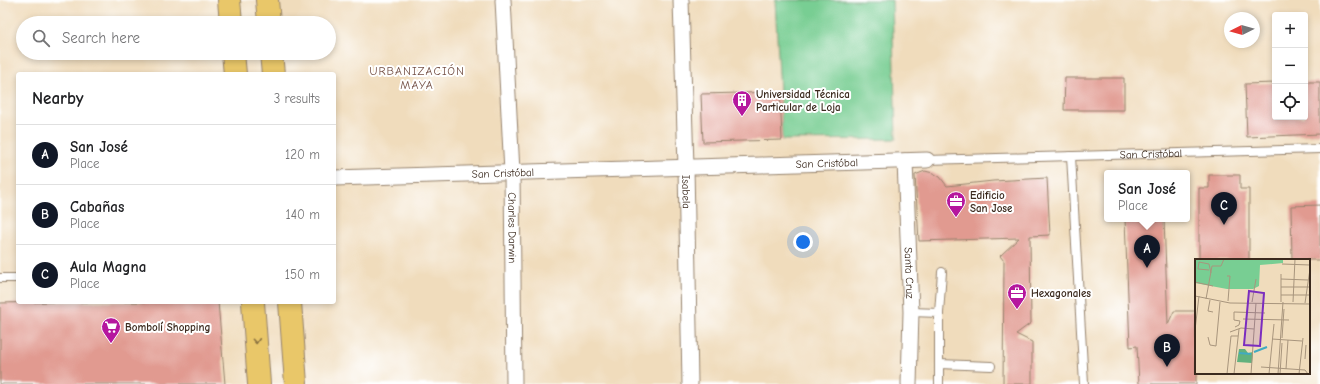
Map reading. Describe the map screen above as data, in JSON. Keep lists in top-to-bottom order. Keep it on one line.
{"streets":{"street":["San Cristóbal","Isabela","Charles Darwin","Santa Cruz"]},"crossings":[["San Cristóbal","Isabela"],["San Cristóbal","Charles Darwin"],["San Cristóbal","Santa Cruz"]],"districts":["URBANIZACIÓN MAYA"],"places":{"building":["Universidad Técnica Particular de Loja"],"office":["Edificio San Jose","Hexagonales"],"supermarket":["Bombolí Shopping"]},"north":"left","page":{"map_buttons":["+","−"],"search":"Search here","heading":["Nearby","3 results"],"list":[{"mark":"A","name":"San José","note":"Place","value":"120 m"},{"mark":"B","name":"Cabañas","note":"Place","value":"140 m"},{"mark":"C","name":"Aula Magna","note":"Place","value":"150 m"}],"popup":["San José","Place"],"pins":["C","A","B"]}}
